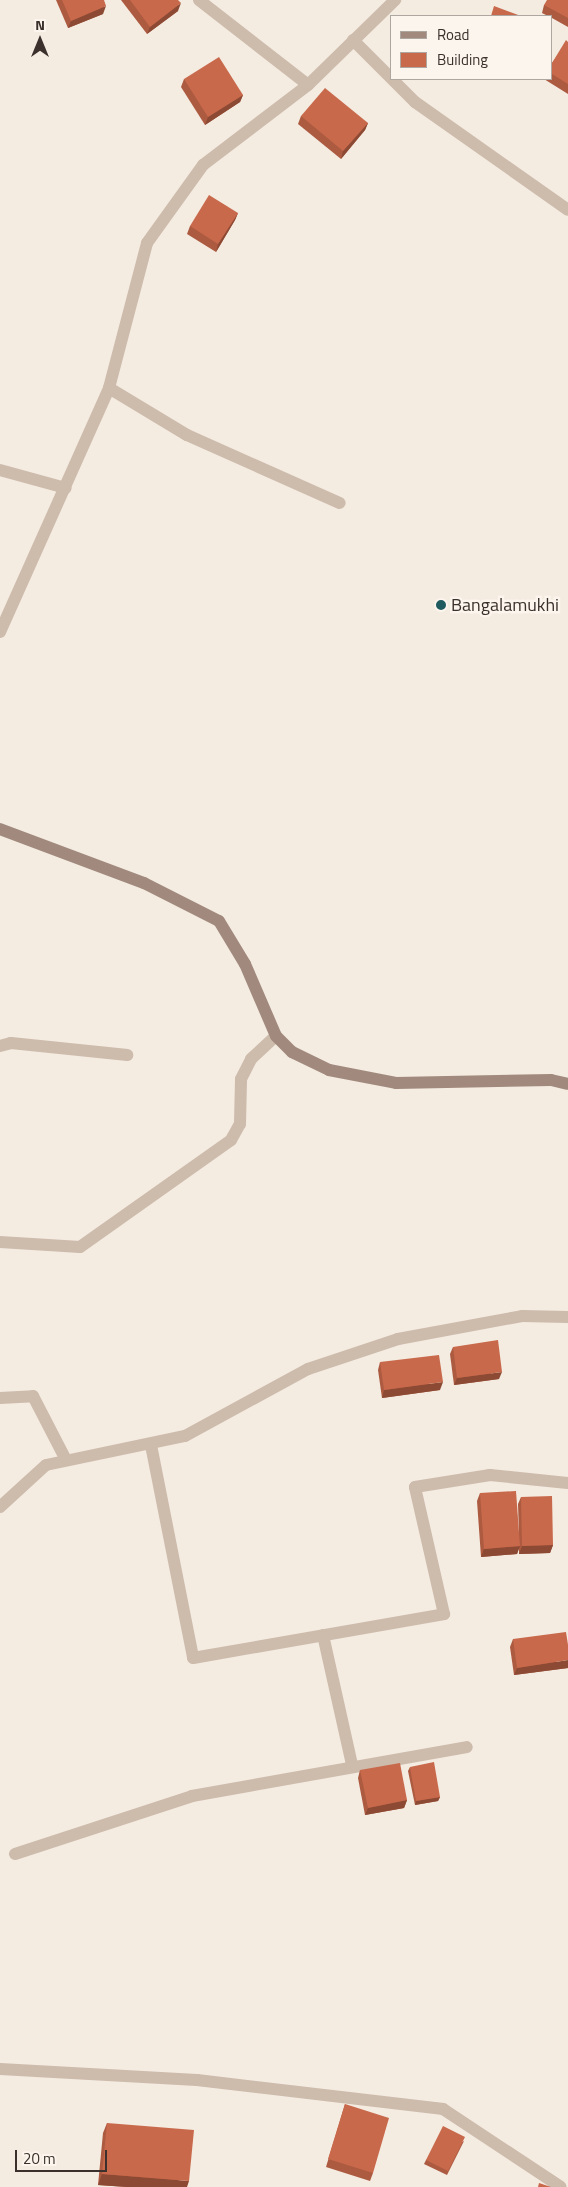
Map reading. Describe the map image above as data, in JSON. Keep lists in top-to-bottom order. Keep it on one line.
{"places":["Bangalamukhi"],"legend":["Road","Building"],"scale_bar":"20 m","north":"top"}
